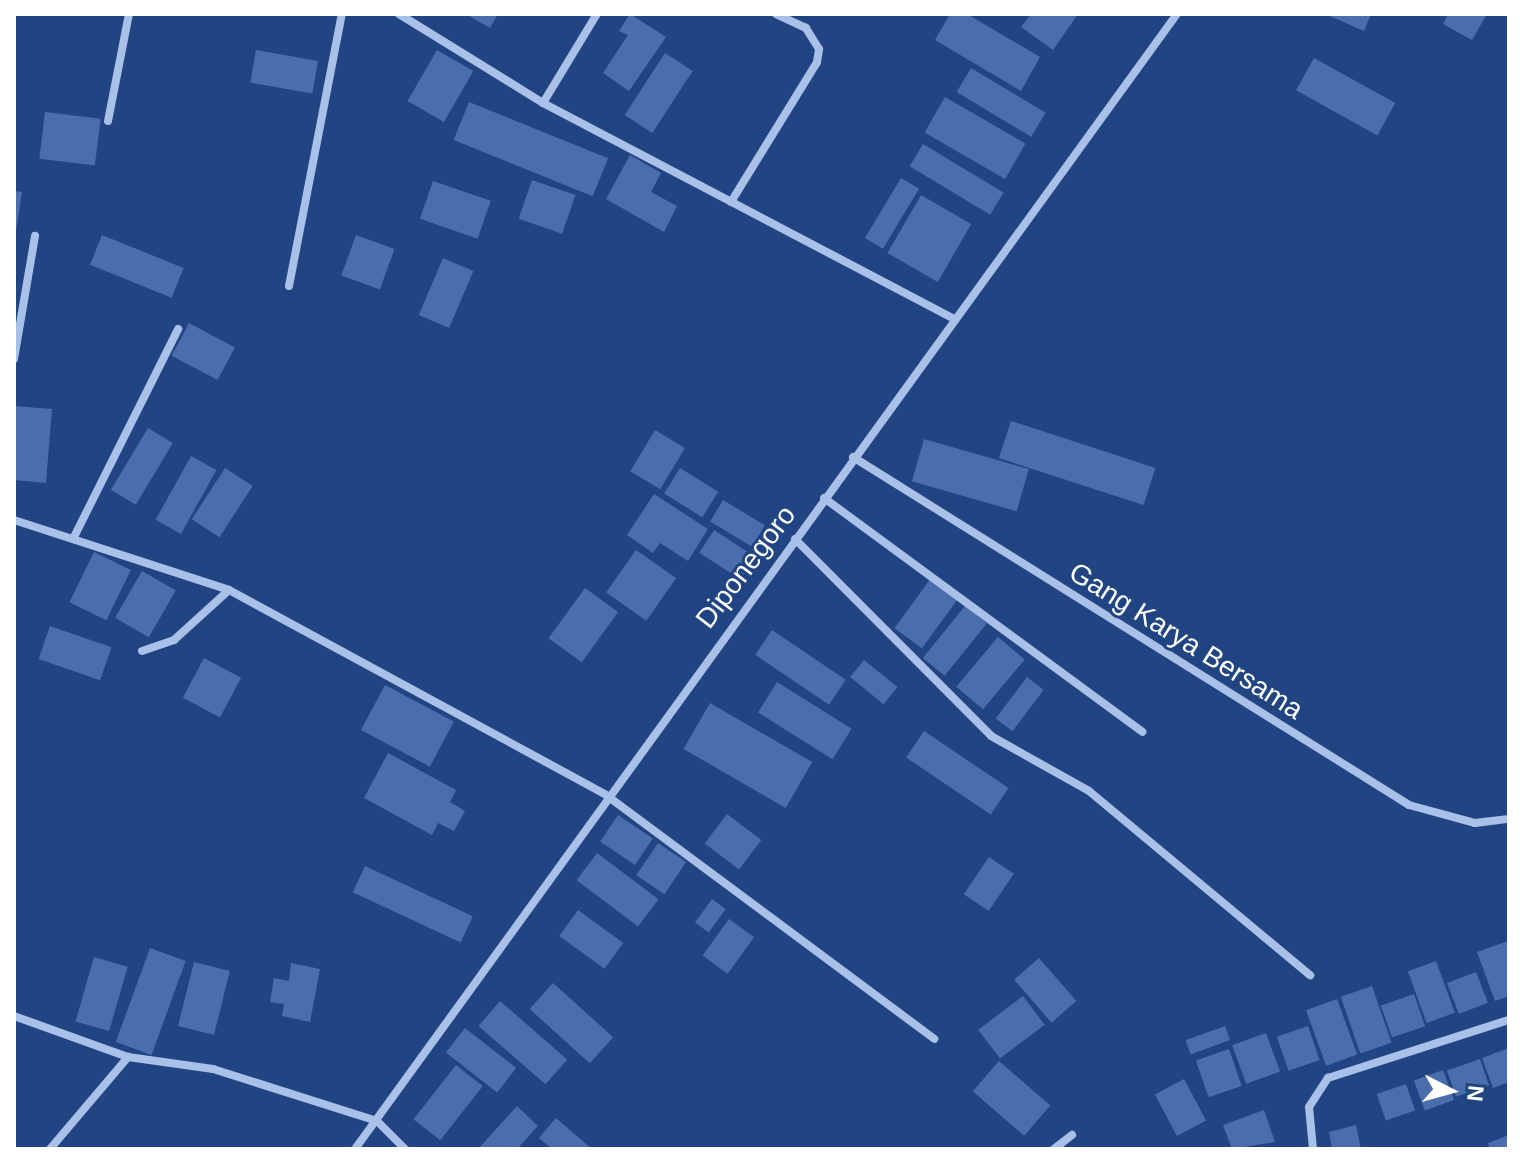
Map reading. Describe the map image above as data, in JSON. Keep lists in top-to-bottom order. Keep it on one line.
{"streets":{"street":["Diponegoro","Gang Karya Bersama"]},"crossings":[["Diponegoro","Gang Karya Bersama"]],"north":"right"}
